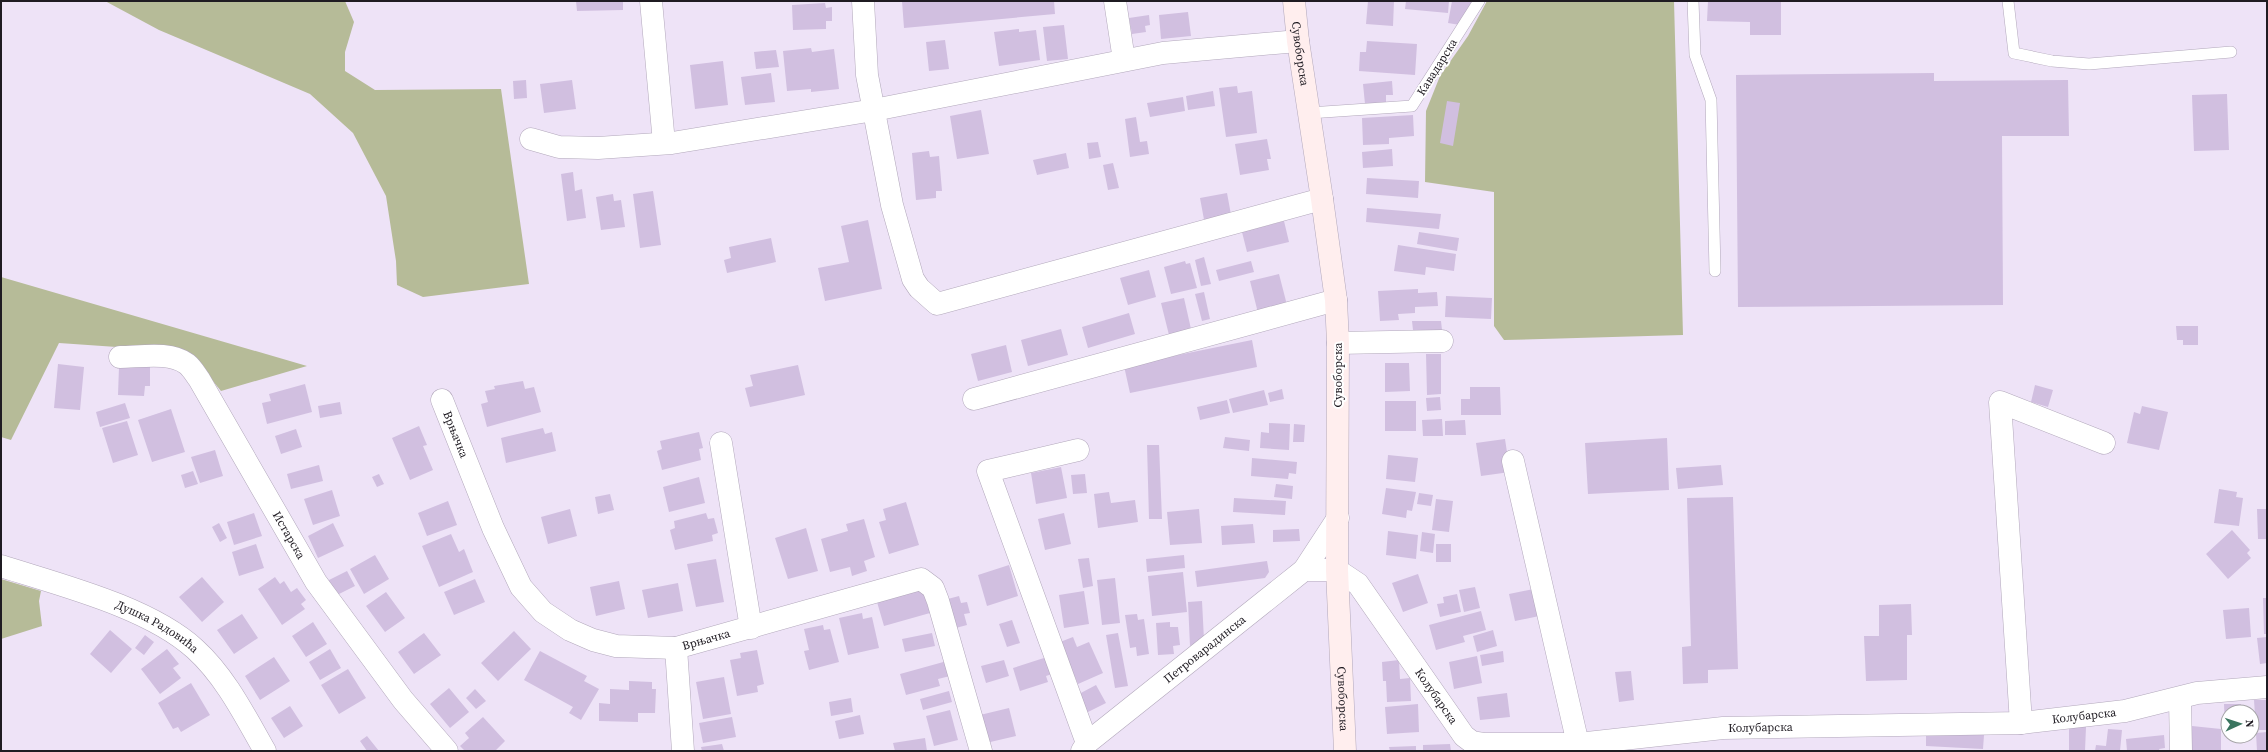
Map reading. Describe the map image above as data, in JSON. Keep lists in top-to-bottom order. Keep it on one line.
{"streets":{"main road":["Сувоборска"],"street":["Врњачка","Истарска","Душка Радовића","Петроварадинска","Колубарска"],"lane":["Кавадарска"]},"crossings":[["Сувоборска","Кавадарска"],["Сувоборска","Петроварадинска"],["Сувоборска","Колубарска"]],"north":"right"}
